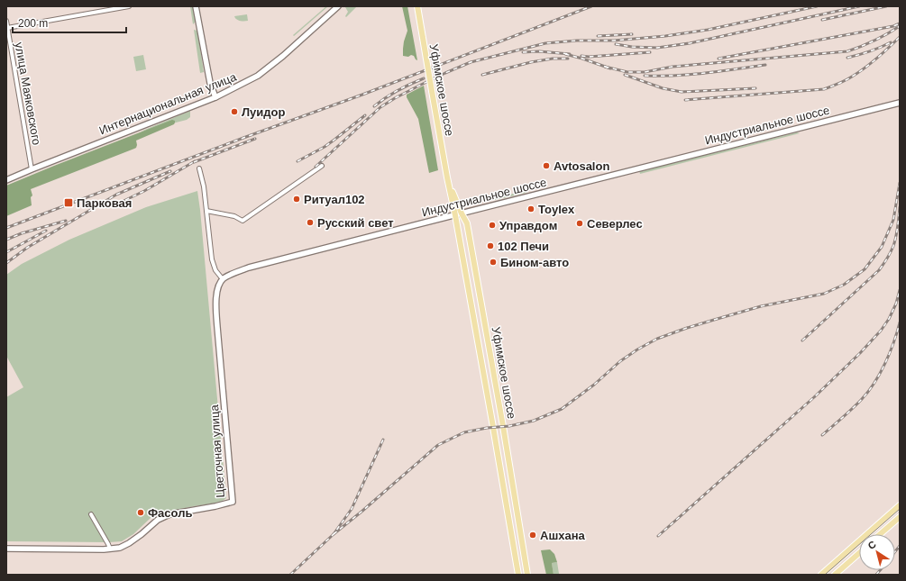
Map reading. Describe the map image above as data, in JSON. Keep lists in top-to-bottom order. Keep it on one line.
{"streets":{"main road":["Уфимское шоссе"],"street":["улица Маяковского","Интернациональная улица","Индустриальное шоссе","Цветочная улица"]},"crossings":[["Уфимское шоссе","Индустриальное шоссе"],["улица Маяковского","Интернациональная улица"],["Индустриальное шоссе","Цветочная улица"]],"places":{"other":["Луидор","Avtosalon","Ритуал102","Toylex","Русский свет","Северлес","Управдом","102 Печи","Бином-авто","Фасоль","Ашхана"],"transit":["Парковая"]},"scale_bar":"200 m","north":"top left"}
